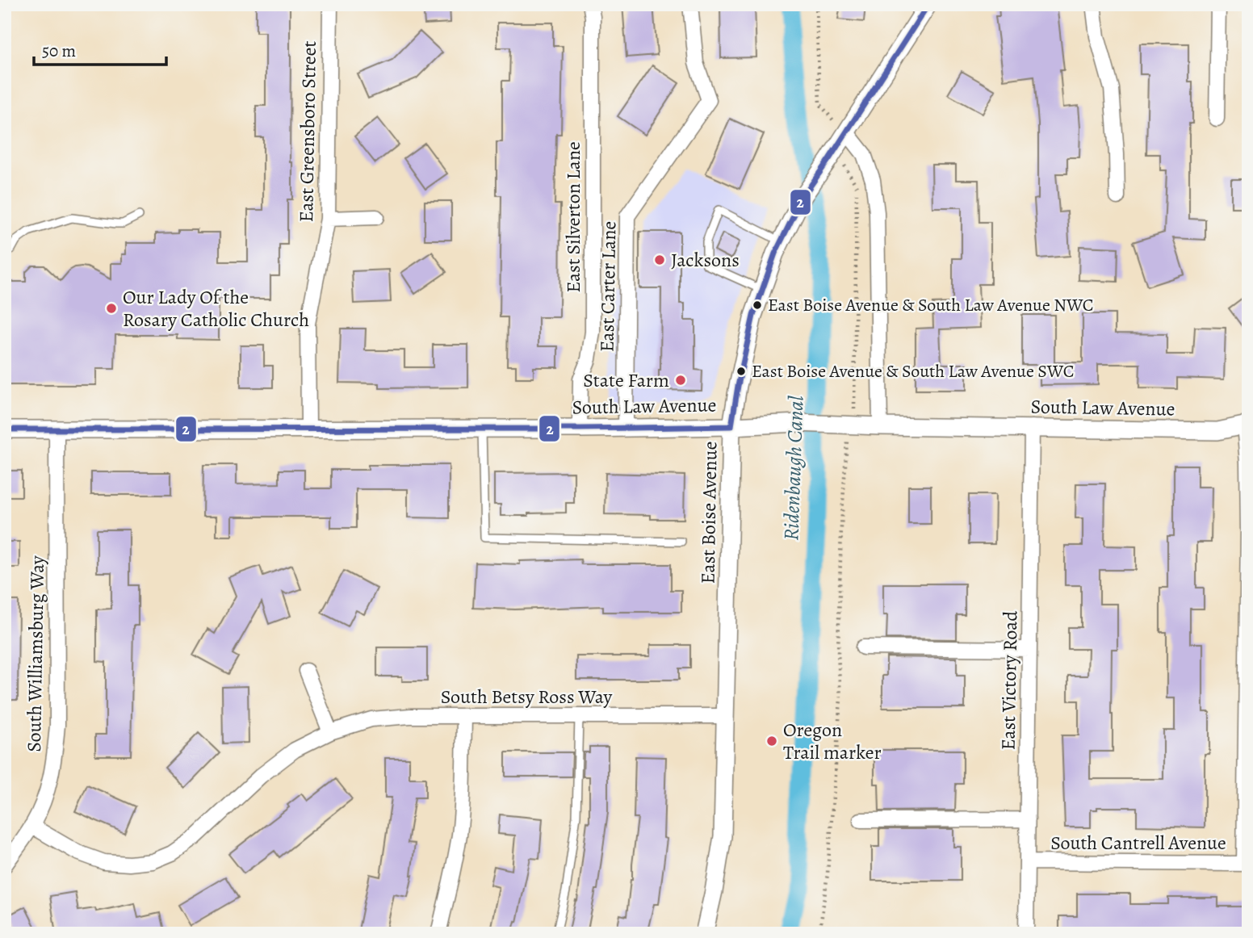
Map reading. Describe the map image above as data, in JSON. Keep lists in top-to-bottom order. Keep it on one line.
{"streets":{"street":["East Greensboro Street","East Silverton Lane","East Carter Lane","South Law Avenue","East Boise Avenue","South Williamsburg Way","East Victory Road","South Betsy Ross Way","South Cantrell Avenue"]},"crossings":[["East Greensboro Street","South Law Avenue"],["East Silverton Lane","South Law Avenue"],["East Carter Lane","South Law Avenue"],["South Law Avenue","East Boise Avenue"],["South Law Avenue","South Williamsburg Way"],["South Law Avenue","East Victory Road"],["East Boise Avenue","South Betsy Ross Way"],["South Williamsburg Way","South Betsy Ross Way"],["East Victory Road","South Cantrell Avenue"]],"water":["Ridenbaugh Canal"],"places":["Jacksons","East Boise Avenue & South Law Avenue NWC","Our Lady Of the Rosary Catholic Church","East Boise Avenue & South Law Avenue SWC","State Farm","Oregon Trail marker"],"lines":["transit line 2"],"scale_bar":"50 m"}
